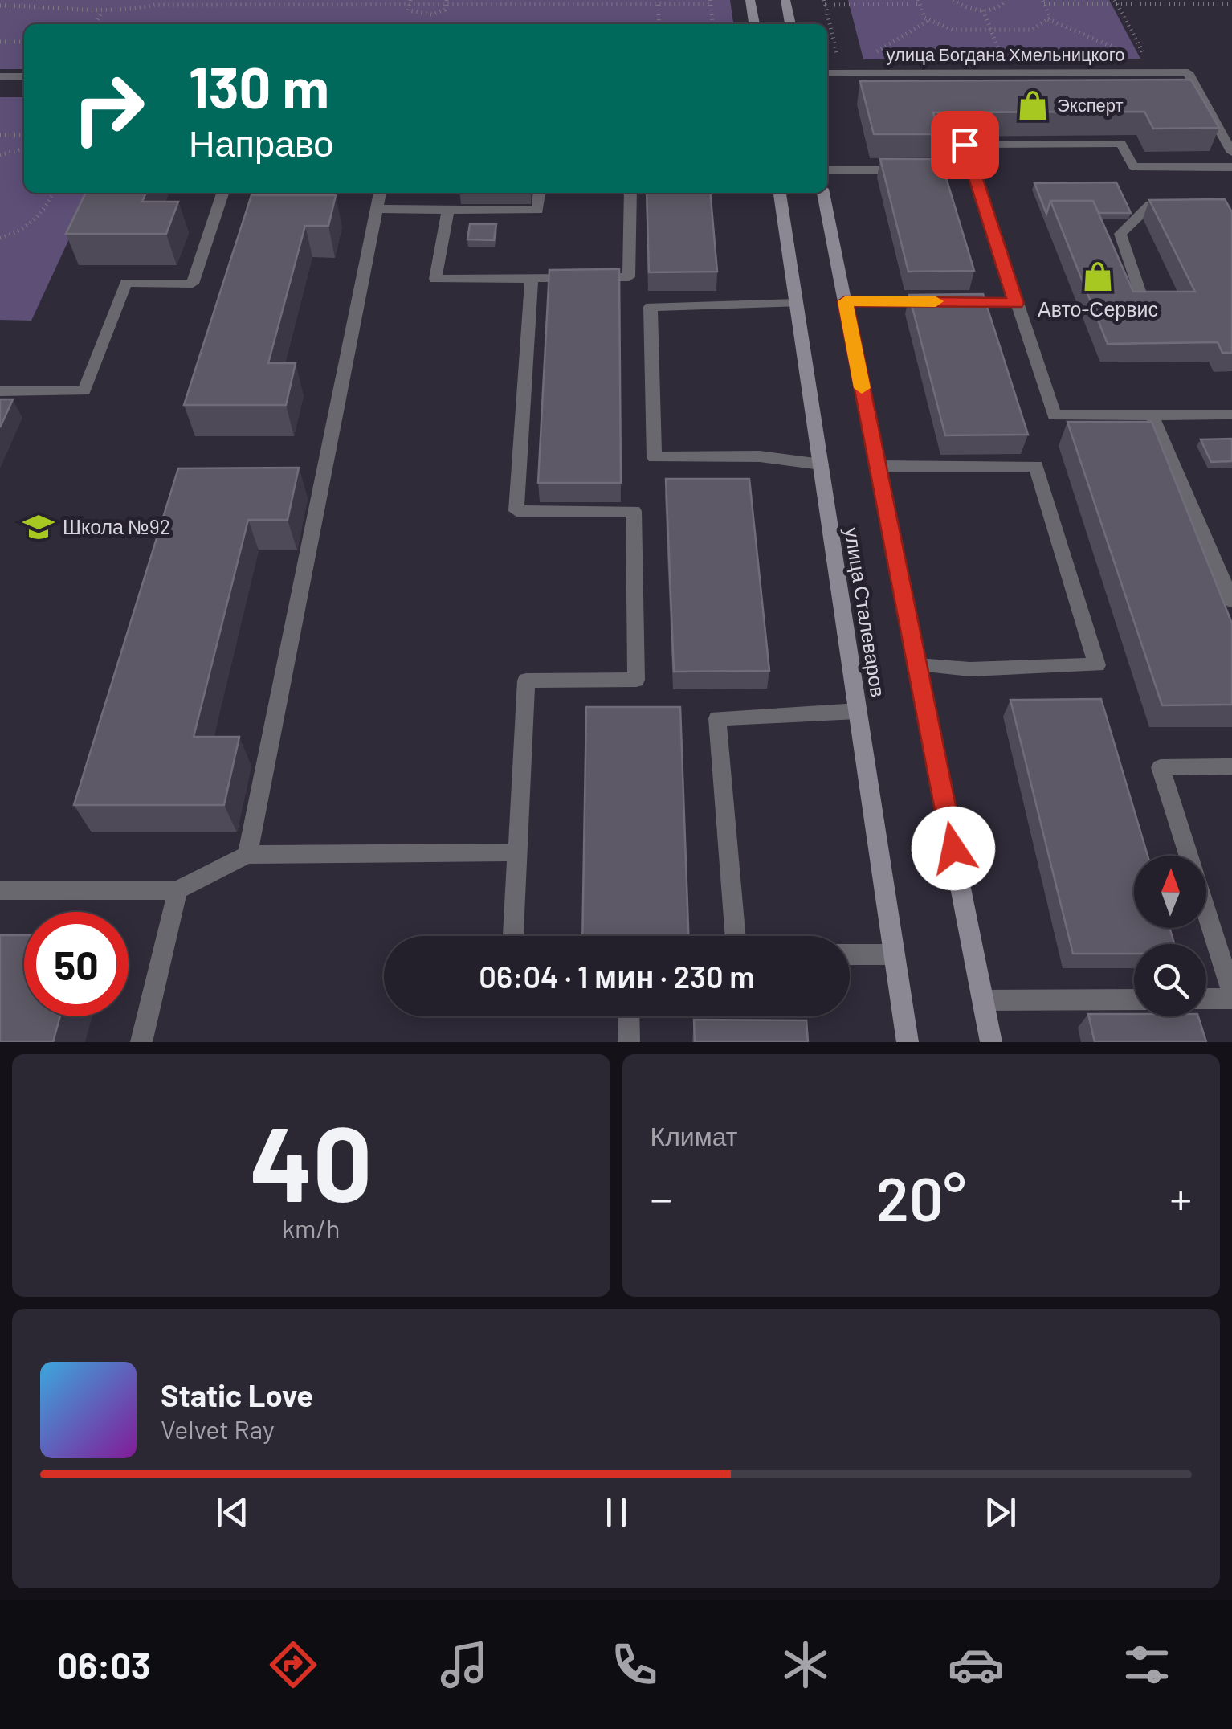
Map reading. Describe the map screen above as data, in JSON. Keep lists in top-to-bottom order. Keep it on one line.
{"streets":{"main road":["улица Сталеваров"],"street":["улица Богдана Хмельницкого"]},"places":{"shop":["Эксперт","Авто-Сервис"],"school or university":["Школа №92"]},"north":"top","page":{"turn":["130 m","Направо"],"limit":"50","trip":"06:04 · 1 мин · 230 m","tile":[["40","km/h"],"Климат"],"heat":["−","20°","+"],"song":["Static Love","Velvet Ray"],"tabs":"06:03"}}
